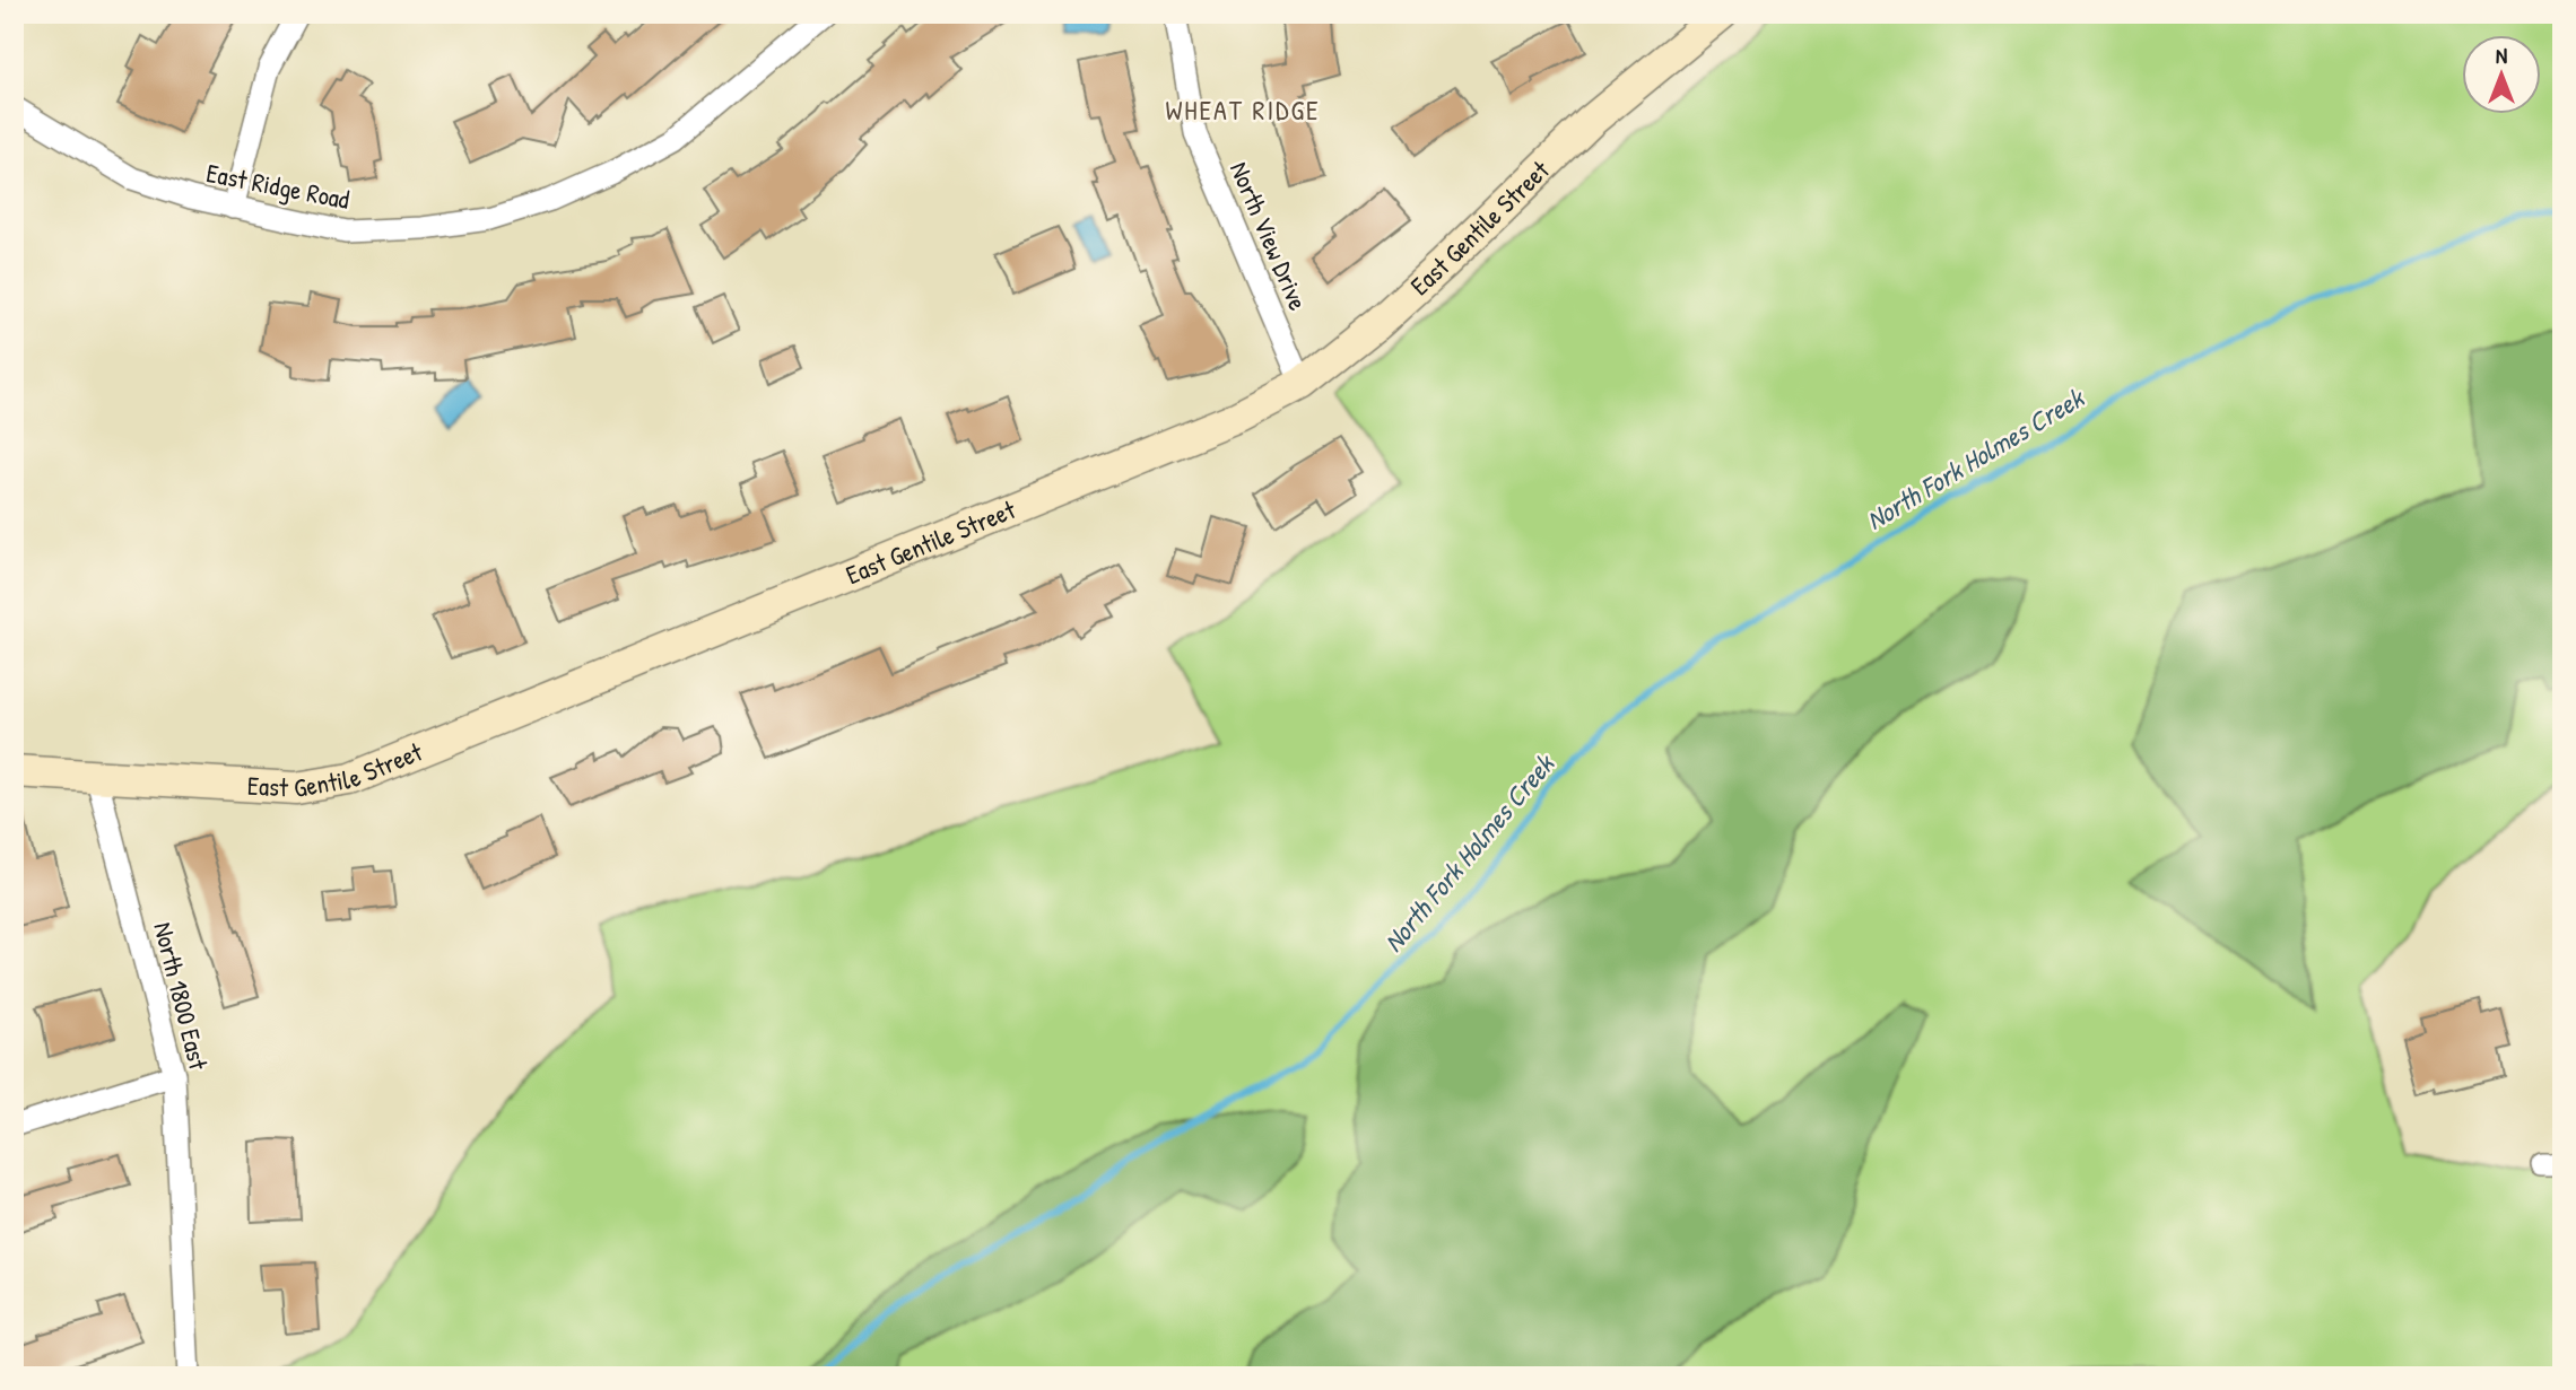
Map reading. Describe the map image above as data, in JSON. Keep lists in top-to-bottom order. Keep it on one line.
{"streets":{"street":["East Ridge Road","East Gentile Street","North View Drive","North 1800 East"]},"crossings":[["East Gentile Street","North View Drive"],["East Gentile Street","North 1800 East"]],"districts":["WHEAT RIDGE"],"water":["North Fork Holmes Creek"],"north":"top"}
